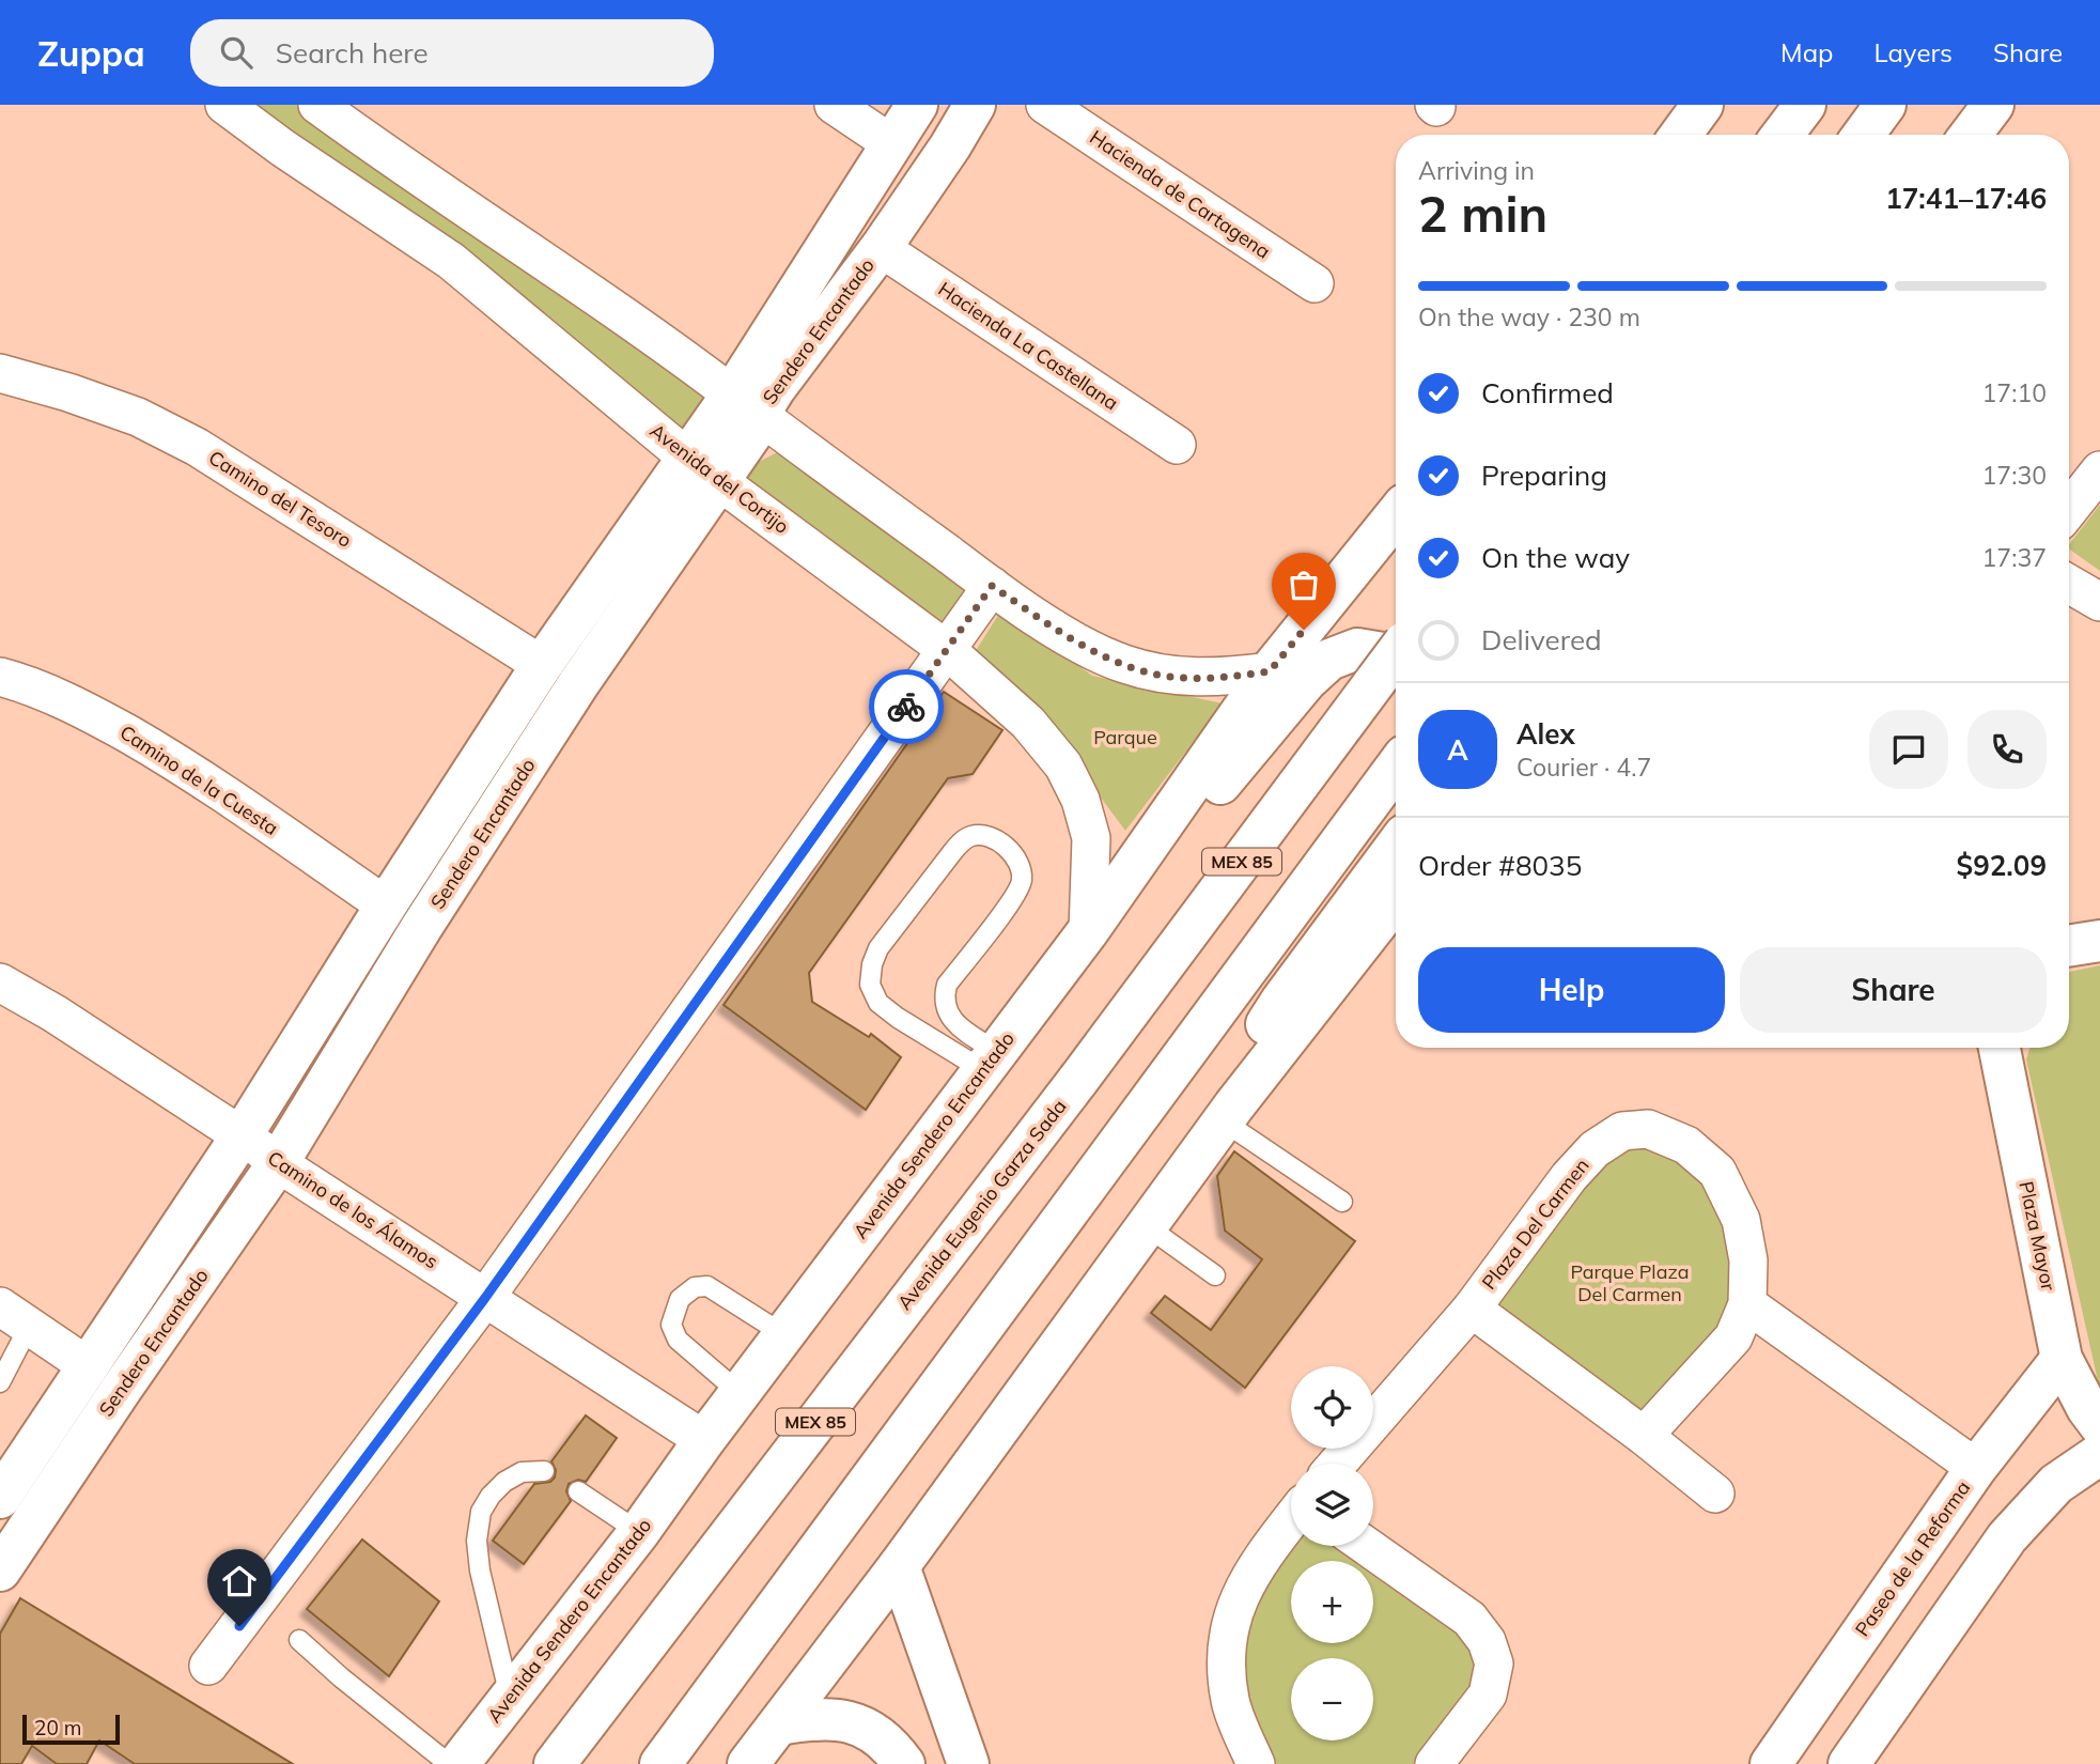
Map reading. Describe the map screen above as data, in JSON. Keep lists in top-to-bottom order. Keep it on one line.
{"streets":{"main road":["Sendero Encantado","MEX 85","Avenida Sendero Encantado","Avenida Eugenio Garza Sada","Plaza Mayor","Paseo de la Reforma"],"street":["Hacienda de Cartagena","Hacienda La Castellana","Avenida del Cortijo","Camino del Tesoro","Camino de la Cuesta","Camino de los Álamos","Plaza Del Carmen"]},"crossings":[["Sendero Encantado","Hacienda La Castellana"],["Sendero Encantado","Avenida del Cortijo"],["Sendero Encantado","Camino del Tesoro"],["Sendero Encantado","Camino de la Cuesta"],["Sendero Encantado","Camino de los Álamos"],["Avenida del Cortijo","Avenida Sendero Encantado"],["Avenida Sendero Encantado","Camino de los Álamos"],["Plaza Mayor","Paseo de la Reforma"]],"parks":["Parque","Parque Plaza Del Carmen"],"scale_bar":"20 m","page":{"header":"Zuppa","search":"Search here","nav":["Map","Layers","Share"],"heading":["2 min","Arriving in","17:41–17:46"],"panel":["Alex","Courier · 4.7","Order #8035","$92.09"],"bar":"On the way · 230 m","list":[["Confirmed","17:10"],["Preparing","17:30"],["On the way","17:37"],"Delivered"],"round":"A","buttons":["Help","Share"],"map_buttons":["+","−"],"scale":"20 m"}}
